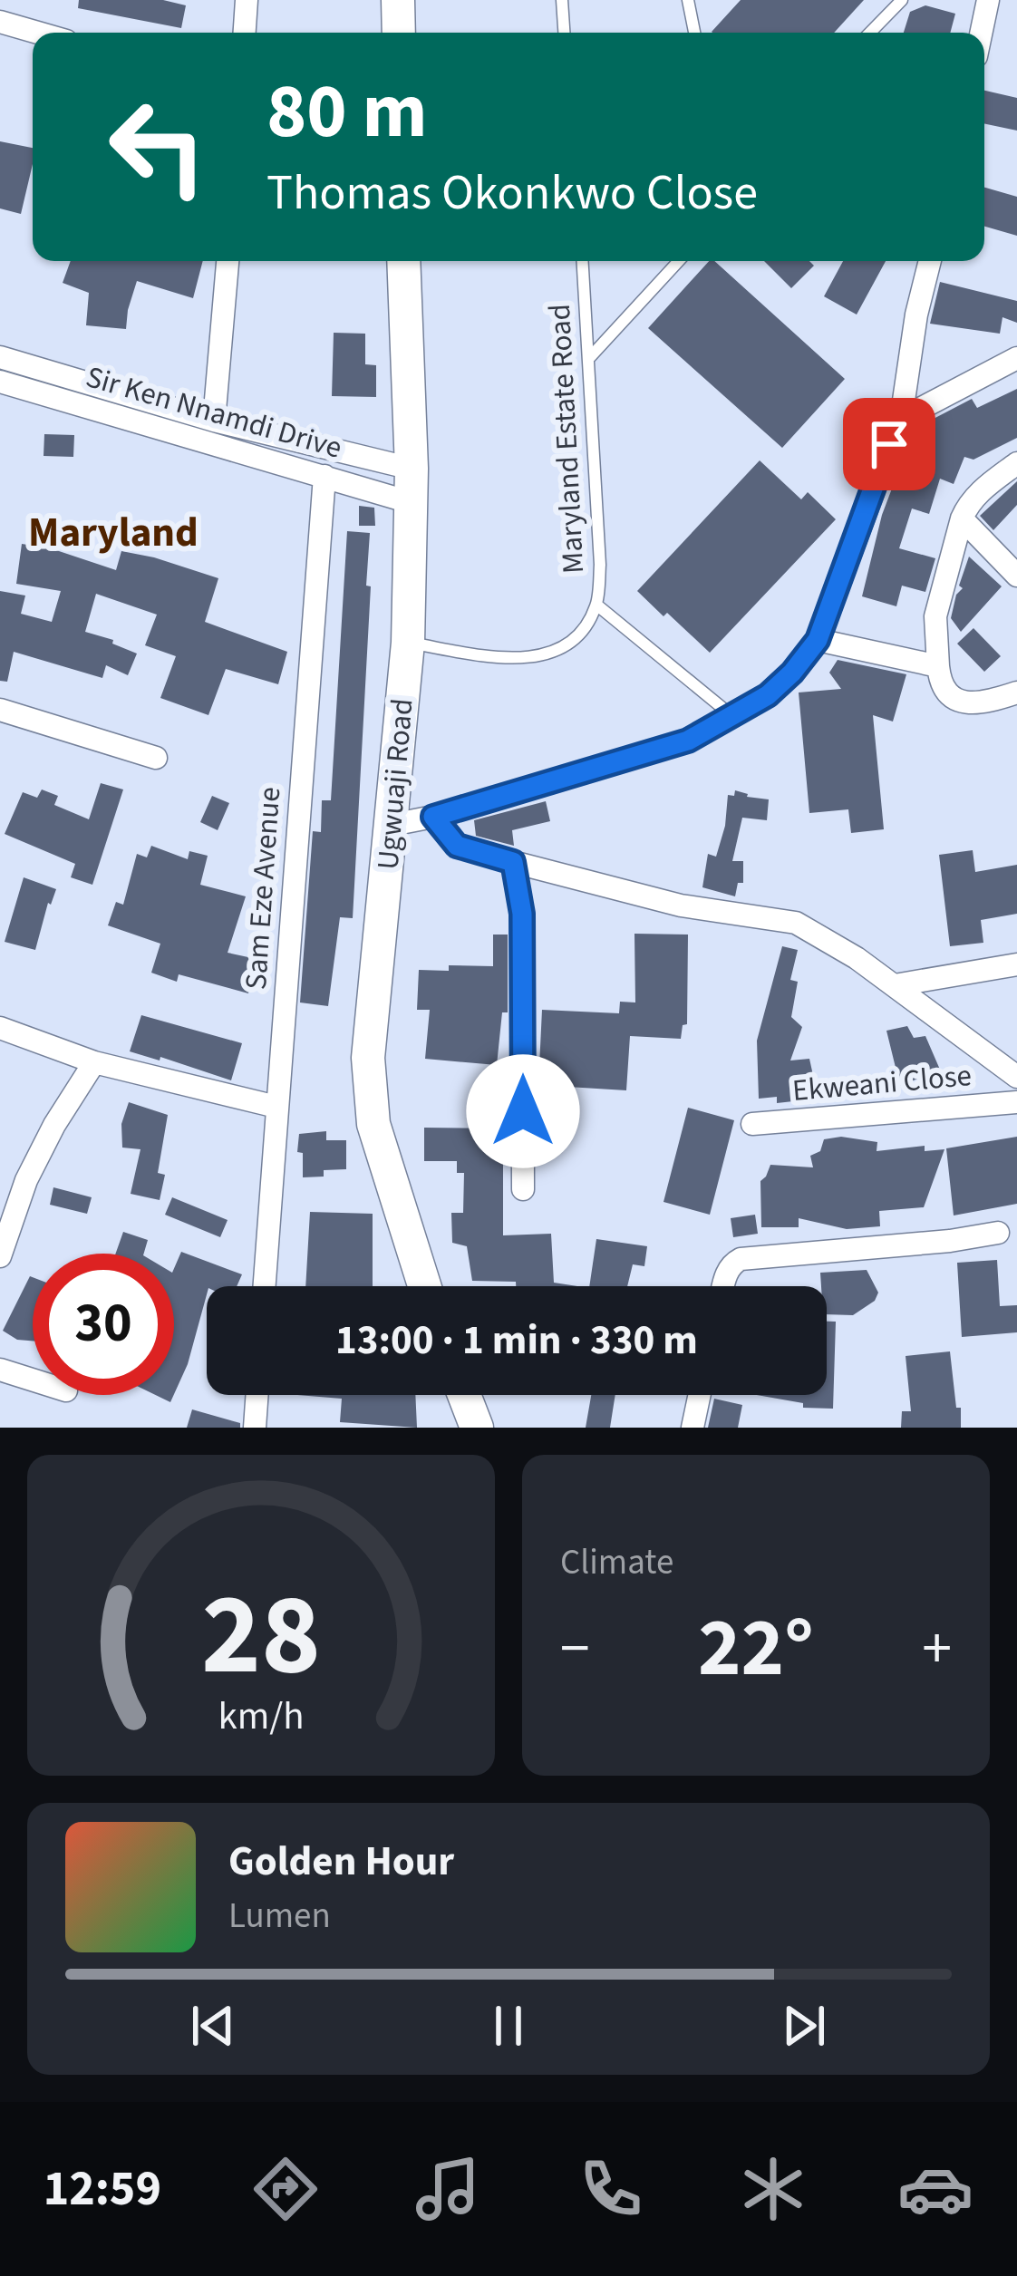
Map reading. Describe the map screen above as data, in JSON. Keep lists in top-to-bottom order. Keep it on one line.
{"streets":{"main road":["Ugwuaji Road"],"street":["Sir Ken Nnamdi Drive","Sam Eze Avenue","Ekweani Close"],"lane":["Maryland Estate Road"]},"crossings":[["Sir Ken Nnamdi Drive","Ugwuaji Road"],["Sir Ken Nnamdi Drive","Sam Eze Avenue"],["Maryland Estate Road","Ugwuaji Road"]],"districts":["Maryland"],"page":{"turn":["80 m","Thomas Okonkwo Close"],"limit":"30","trip":"13:00 · 1 min · 330 m","tile":"Climate","heat":["−","22°","+"],"song":["Golden Hour","Lumen"],"tabs":"12:59","gauge":["28","km/h"]}}
